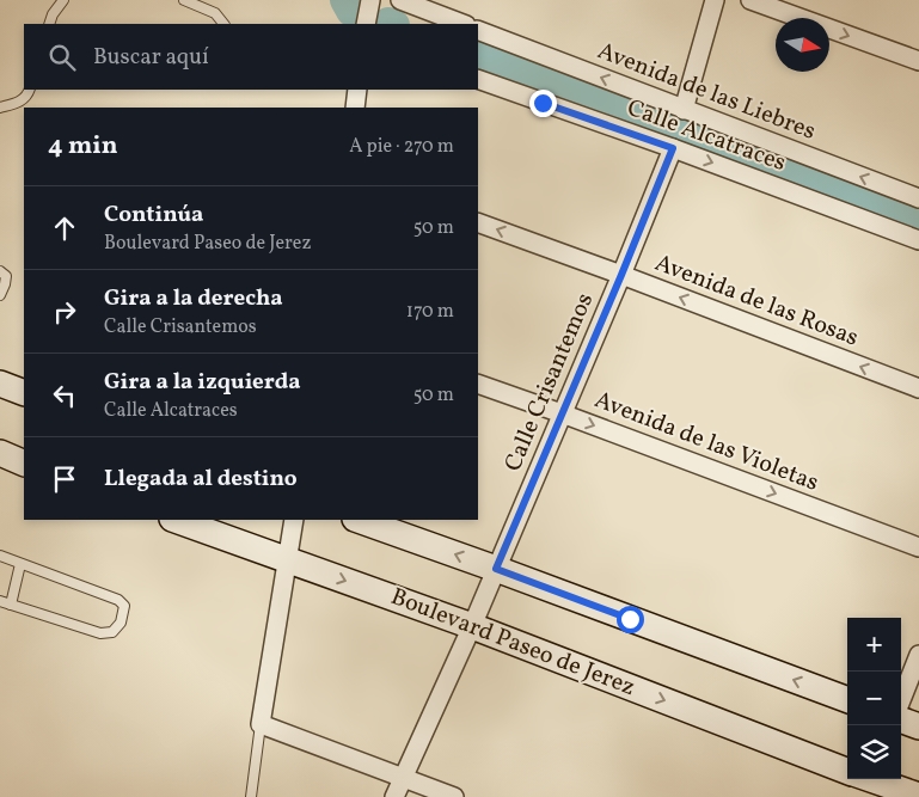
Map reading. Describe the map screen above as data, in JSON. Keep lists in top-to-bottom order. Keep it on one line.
{"streets":{"main road":["Boulevard Paseo de Jerez"],"street":["Avenida de las Liebres","Calle Alcatraces","Avenida de las Rosas","Calle Crisantemos","Avenida de las Violetas"]},"crossings":[["Calle Alcatraces","Calle Crisantemos"],["Avenida de las Rosas","Calle Crisantemos"],["Calle Crisantemos","Avenida de las Violetas"],["Calle Crisantemos","Boulevard Paseo de Jerez"]],"one_way":["Calle Alcatraces","Avenida de las Rosas","Avenida de las Violetas"],"north":"right","page":{"search":"Buscar aquí","heading":["4 min","A pie · 270 m"],"list":[["Continúa","Boulevard Paseo de Jerez","50 m"],["Gira a la derecha","Calle Crisantemos","170 m"],["Gira a la izquierda","Calle Alcatraces","50 m"],"Llegada al destino"],"map_buttons":["+","−"]}}
